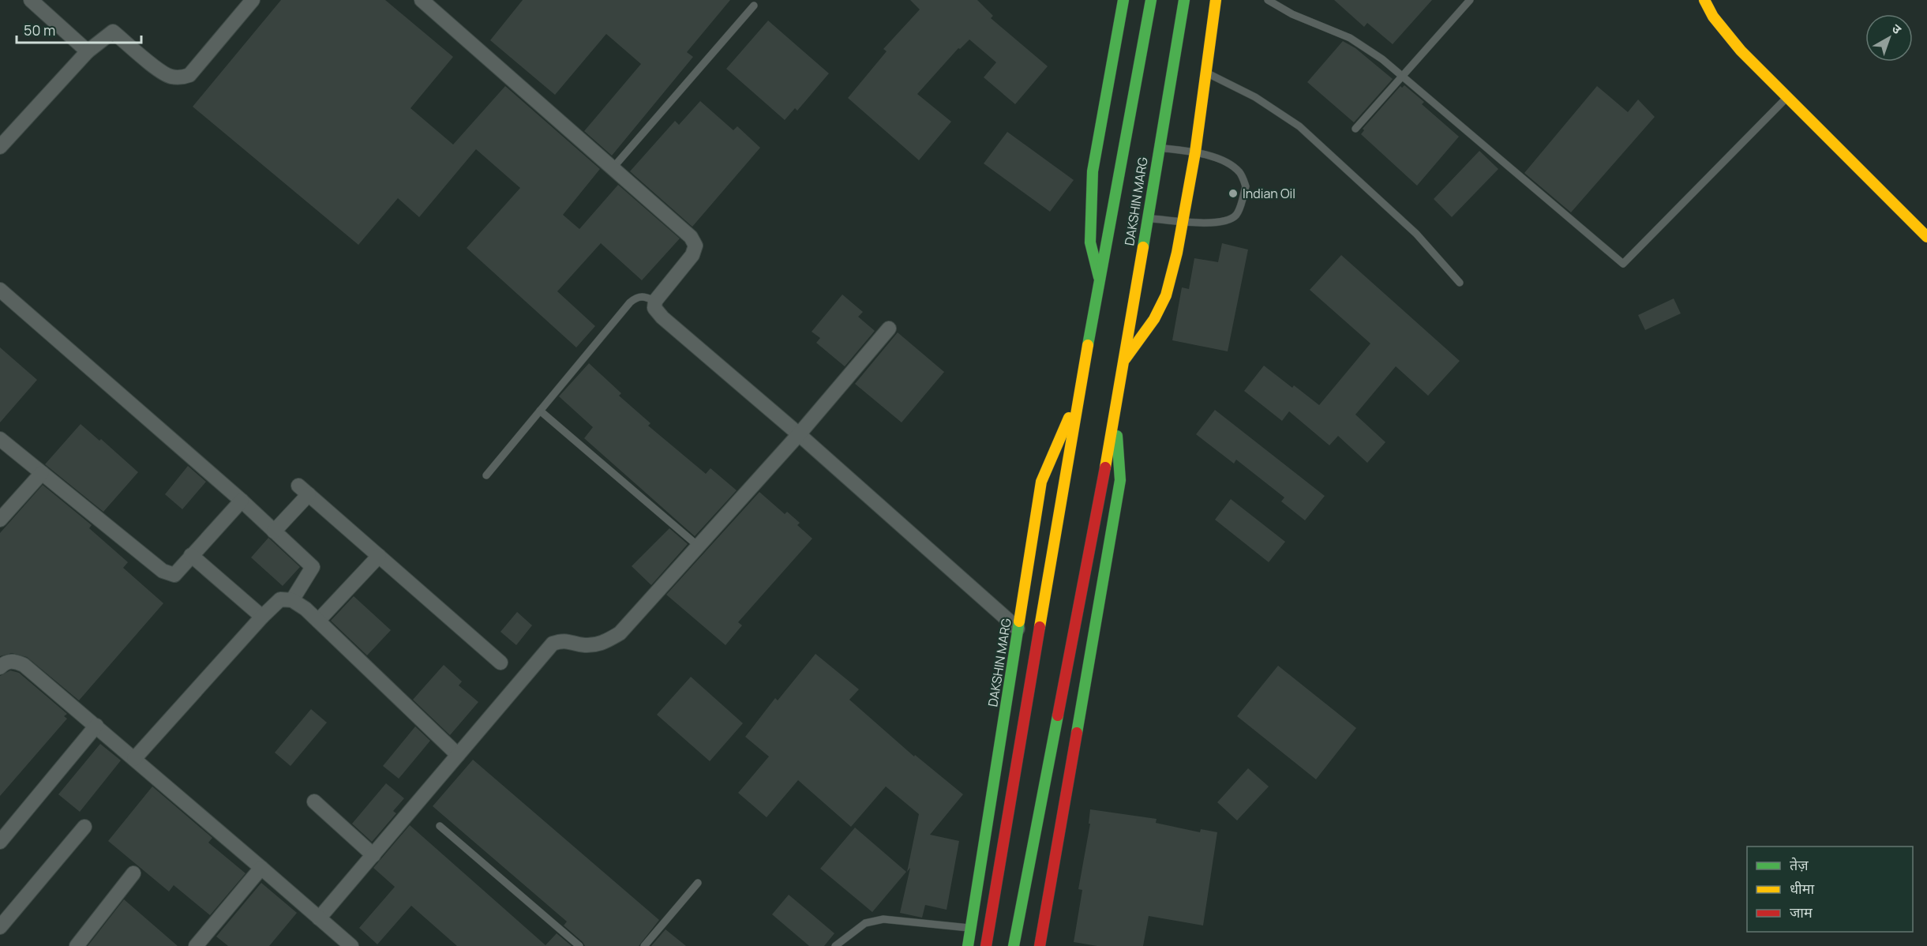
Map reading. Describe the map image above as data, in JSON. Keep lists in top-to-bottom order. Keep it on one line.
{"streets":{"main road":["DAKSHIN MARG"]},"places":["Indian Oil"],"legend":["तेज़","धीमा","जाम"],"scale_bar":"50 m","north":"top right"}
